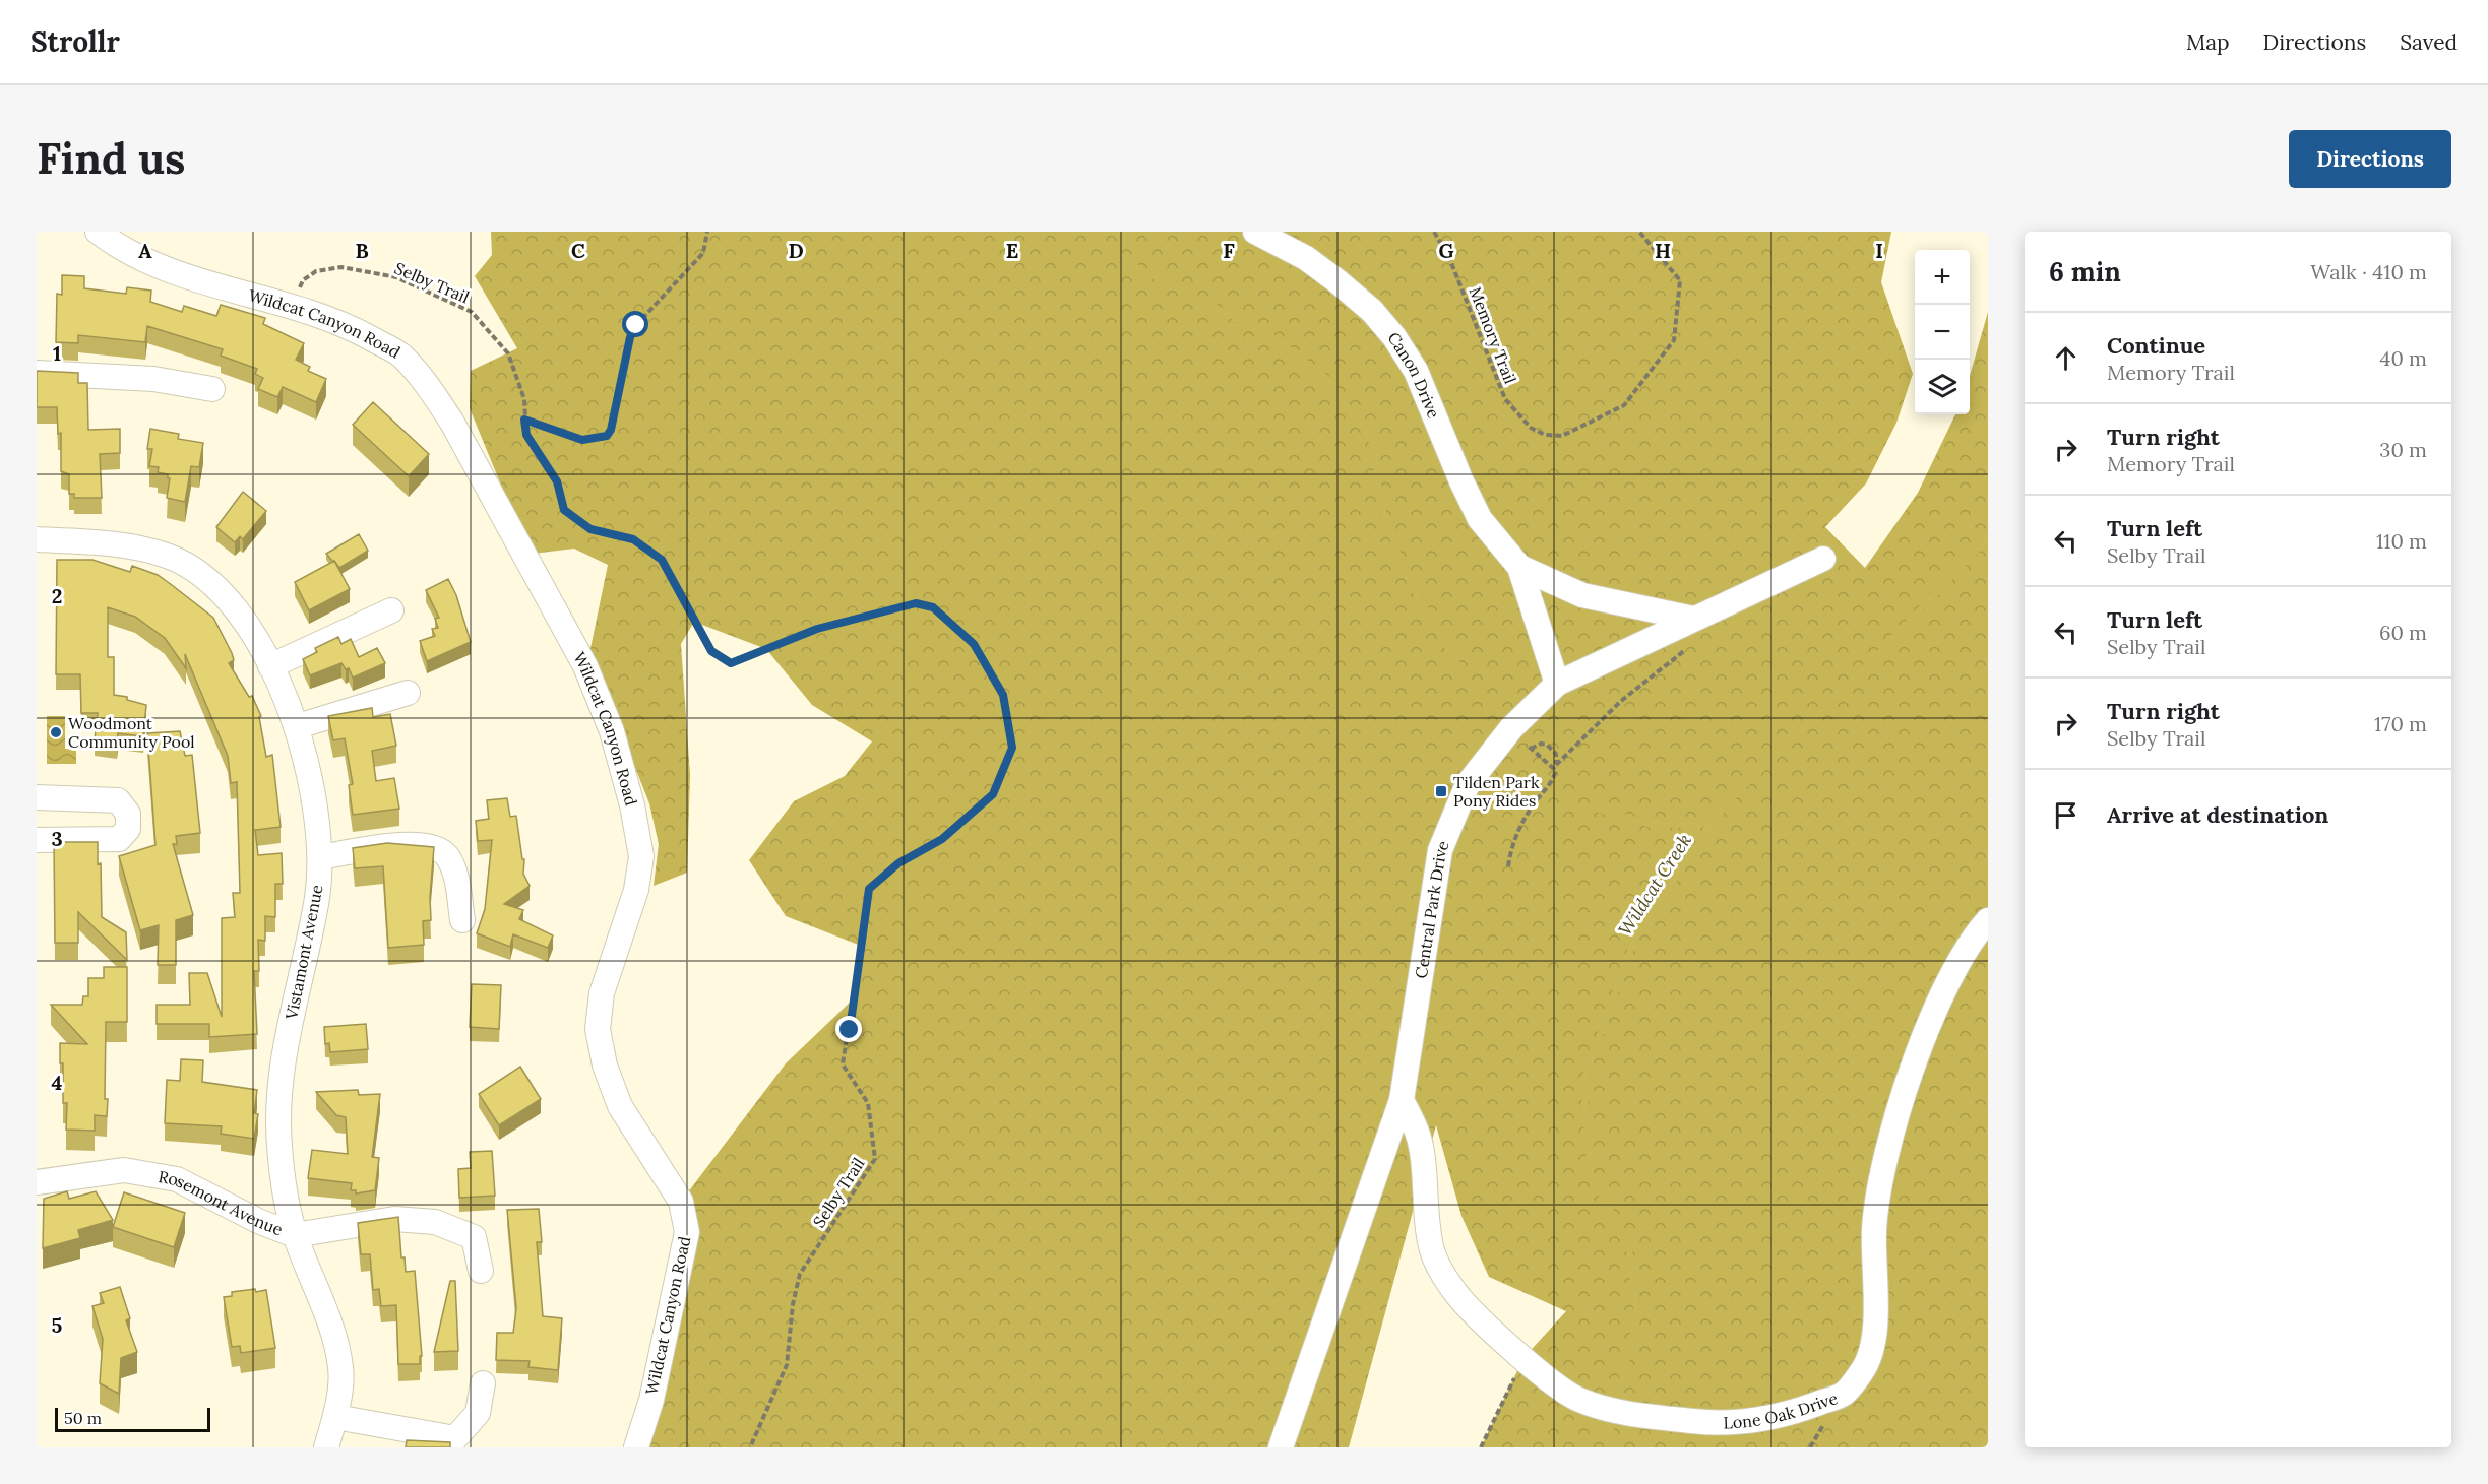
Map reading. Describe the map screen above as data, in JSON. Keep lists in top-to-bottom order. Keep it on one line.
{"streets":{"street":["Wildcat Canyon Road","Canon Drive","Central Park Drive","Vistamont Avenue","Rosemont Avenue","Lone Oak Drive"],"path":["Selby Trail","Memory Trail"]},"crossings":[["Selby Trail","Wildcat Canyon Road"],["Canon Drive","Central Park Drive"],["Central Park Drive","Lone Oak Drive"],["Vistamont Avenue","Rosemont Avenue"]],"water":["Wildcat Creek"],"places":{"other":["Woodmont Community Pool"],"transit":["Tilden Park Pony Rides"]},"scale_bar":"50 m","page":{"header":"Strollr","nav":["Map","Directions","Saved"],"buttons":"Directions","title":"Find us","heading":["6 min","Walk · 410 m"],"map_buttons":["+","−"],"list":[["Continue","Memory Trail","40 m"],["Turn right","Memory Trail","30 m"],["Turn left","Selby Trail","110 m"],["Turn left","Selby Trail","60 m"],["Turn right","Selby Trail","170 m"],"Arrive at destination"],"scale":"50 m"},"grid":{"columns":["A","B","C","D","E","F","G","H","I"],"rows":["1","2","3","4","5"]}}
